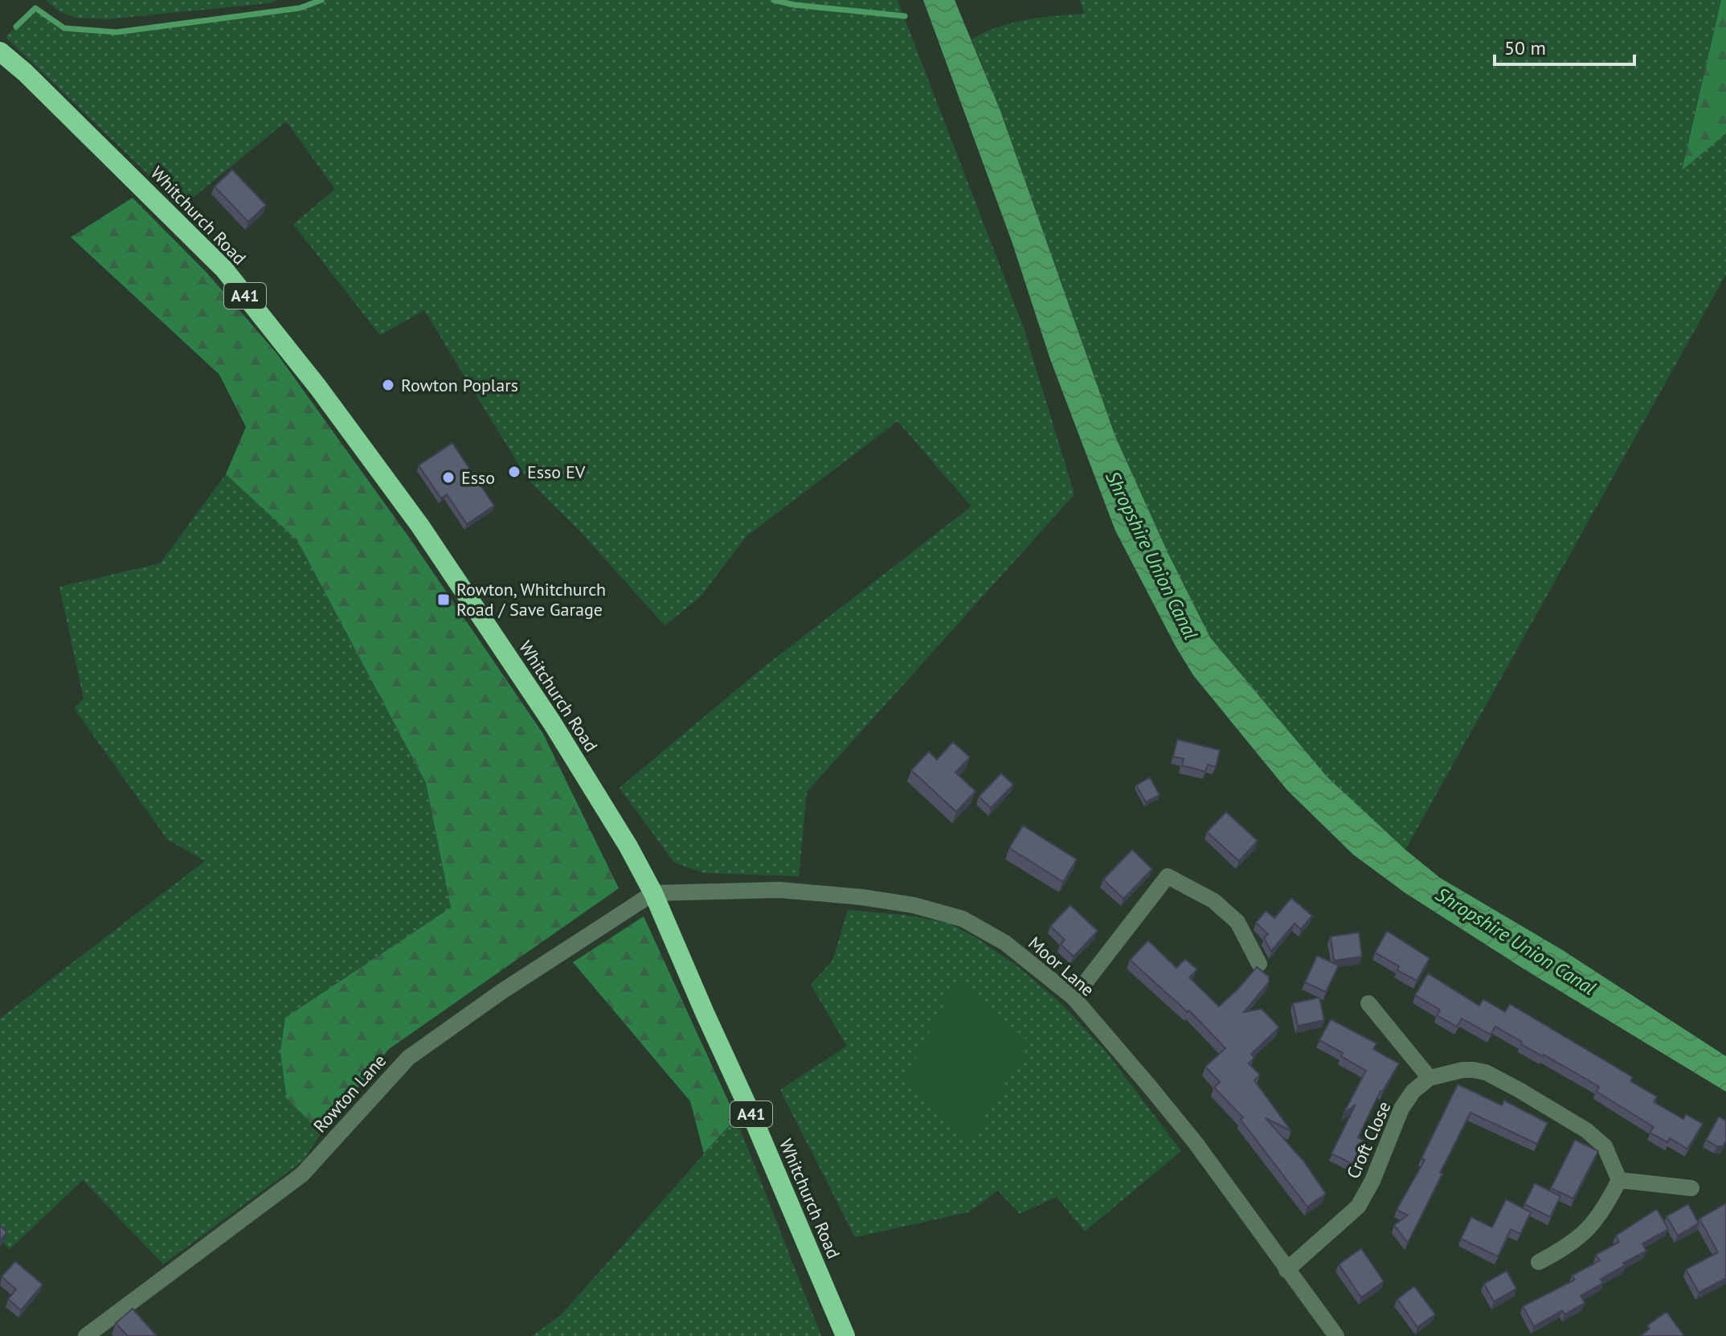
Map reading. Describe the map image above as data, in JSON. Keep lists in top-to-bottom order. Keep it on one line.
{"streets":{"highway":["Whitchurch Road","A41"],"street":["Moor Lane","Rowton Lane","Croft Close"]},"crossings":[["Whitchurch Road","Moor Lane"],["Whitchurch Road","Rowton Lane"],["Moor Lane","Rowton Lane"],["Moor Lane","Croft Close"]],"water":["Shropshire Union Canal"],"places":{"other":["Rowton Poplars","Esso EV","Esso"],"transit":["Rowton, Whitchurch Road / Save Garage"]},"scale_bar":"50 m"}
